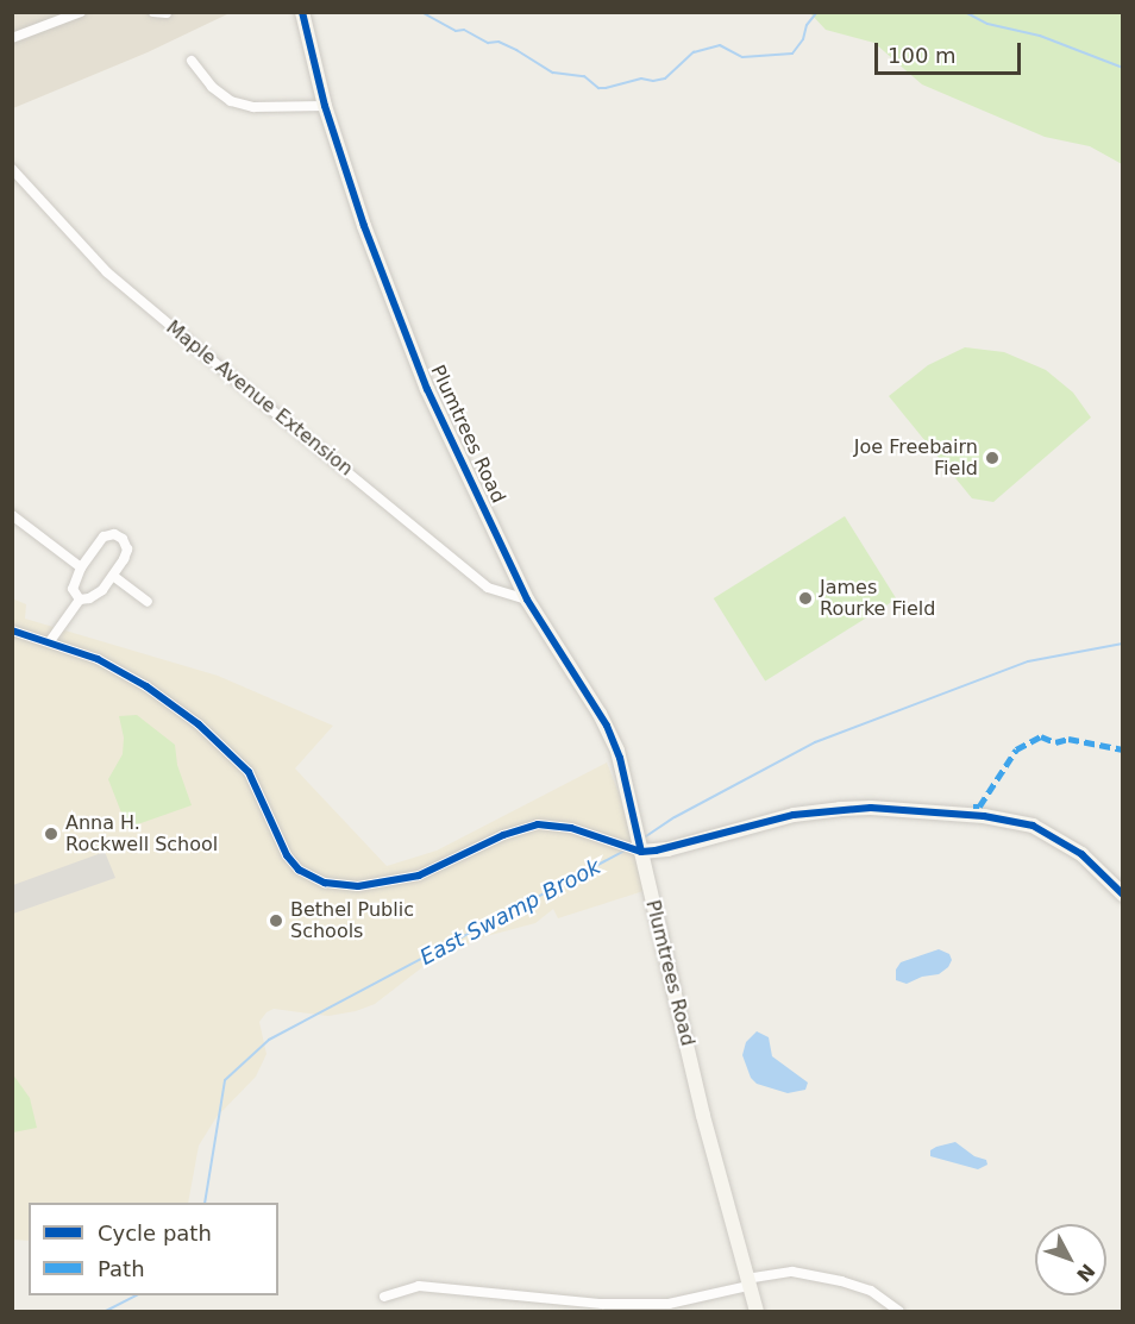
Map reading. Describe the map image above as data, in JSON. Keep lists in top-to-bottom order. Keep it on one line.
{"streets":{"main road":["Plumtrees Road"],"street":["Maple Avenue Extension"]},"crossings":[["Maple Avenue Extension","Plumtrees Road"]],"water":["East Swamp Brook"],"places":["Joe Freebairn Field","James Rourke Field","Anna H. Rockwell School","Bethel Public Schools"],"legend":["Cycle path","Path"],"scale_bar":"100 m","north":"bottom right"}
